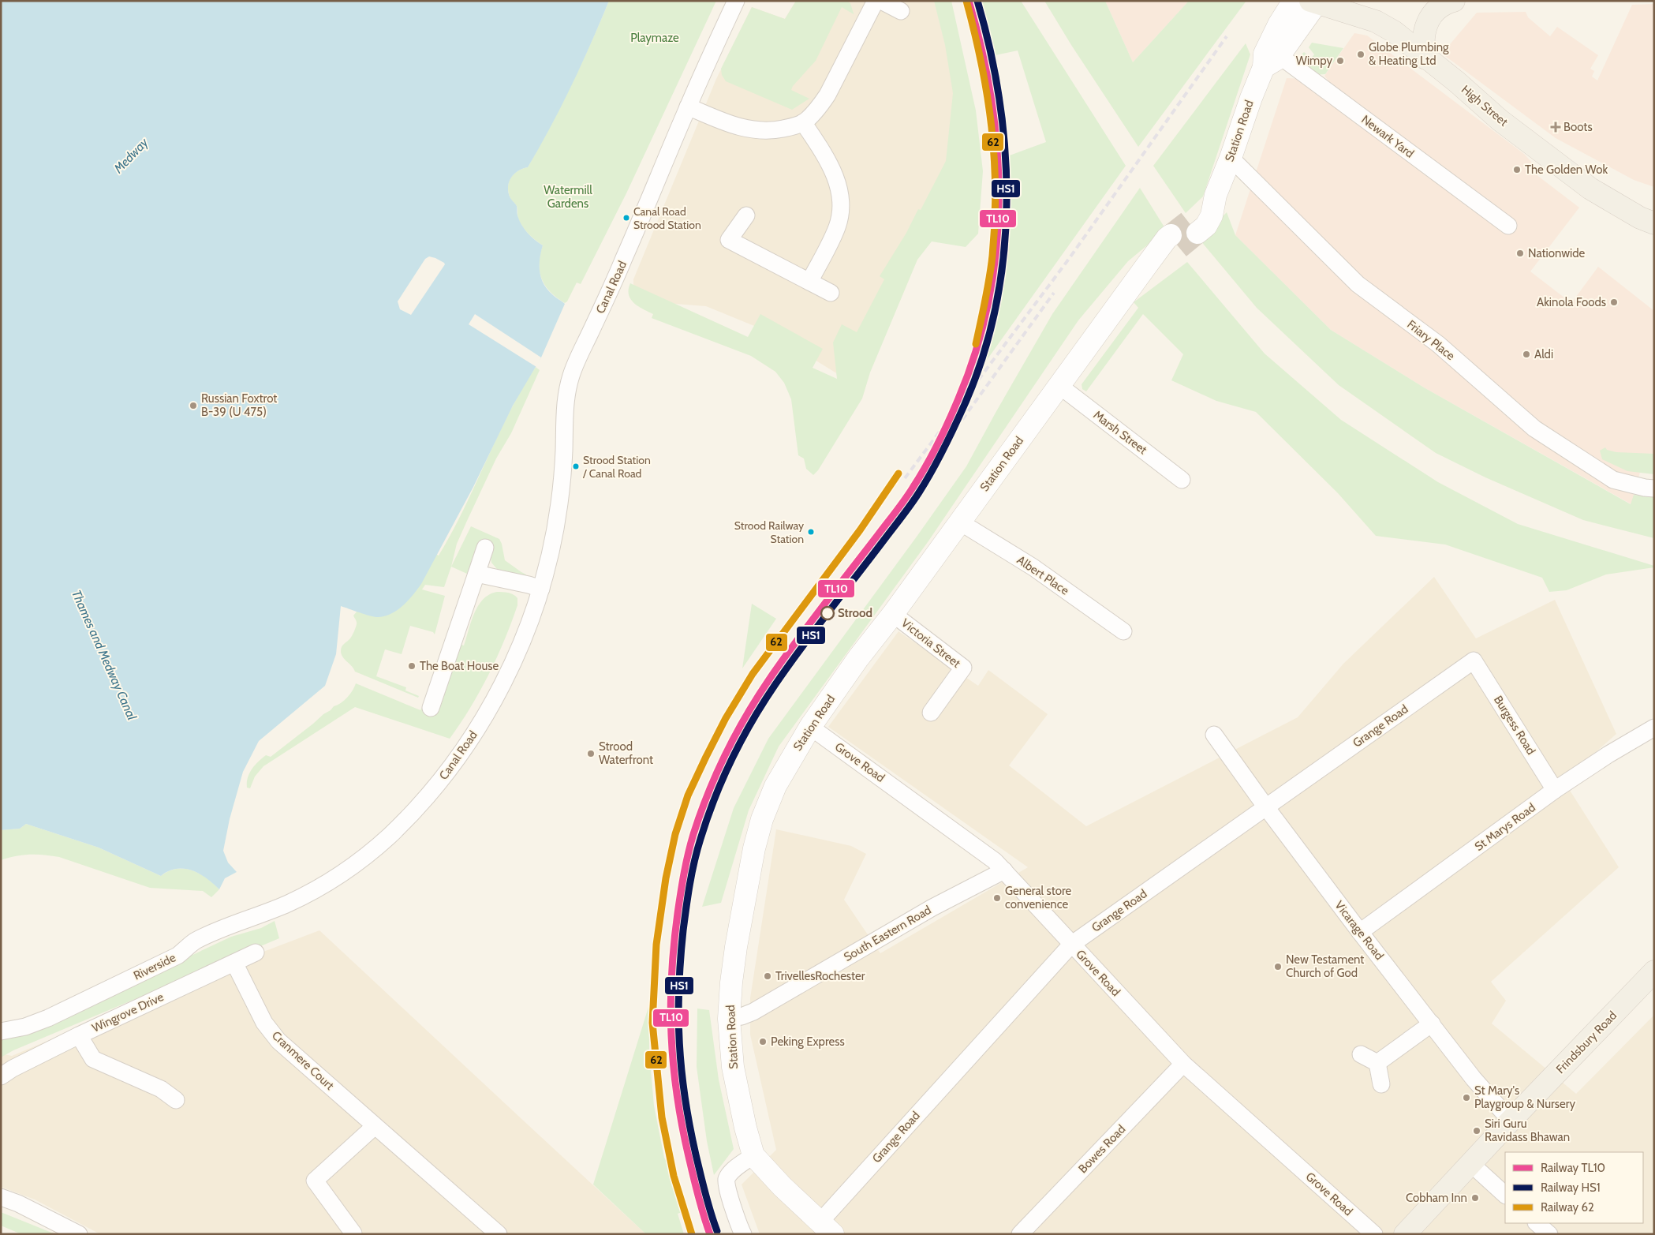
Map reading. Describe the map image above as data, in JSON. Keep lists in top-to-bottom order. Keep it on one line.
{"streets":{"main road":["High Street","Station Road","Frindsbury Road"],"street":["Newark Yard","Canal Road","Friary Place","Marsh Street","Albert Place","Victoria Street","Burgess Road","Grange Road","Grove Road","St Marys Road","Vicarage Road","South Eastern Road","Riverside","Wingrove Drive","Cranmere Court","Bowes Road"]},"crossings":[["High Street","Station Road"],["Station Road","Newark Yard"],["Station Road","Friary Place"],["Station Road","Marsh Street"],["Station Road","Albert Place"],["Station Road","Victoria Street"],["Station Road","Grange Road"],["Station Road","Grove Road"],["Station Road","South Eastern Road"],["Canal Road","Riverside"],["Burgess Road","Grange Road"],["Burgess Road","St Marys Road"],["Grange Road","Grove Road"],["Grange Road","Vicarage Road"],["Grove Road","South Eastern Road"],["Grove Road","Bowes Road"],["St Marys Road","Vicarage Road"],["Vicarage Road","Frindsbury Road"],["Wingrove Drive","Cranmere Court"]],"water":["Medway","Thames and Medway Canal"],"parks":["Playmaze","Watermill Gardens"],"places":{"other":["Globe Plumbing & Heating Ltd","Wimpy","The Golden Wok","Canal Road Strood Station","Nationwide","Akinola Foods","Aldi","Russian Foxtrot B-39 (U 475)","Strood Station / Canal Road","Strood Railway Station","Strood","The Boat House","Strood Waterfront","General store convenience","New Testament Church of God","TrivellesRochester","Peking Express","St Mary's Playgroup & Nursery","Siri Guru Ravidass Bhawan","Cobham Inn"],"health":["Boots"]},"lines":["rail line TL10","rail line HS1","rail line 62"],"legend":["Railway TL10","Railway HS1","Railway 62"]}
